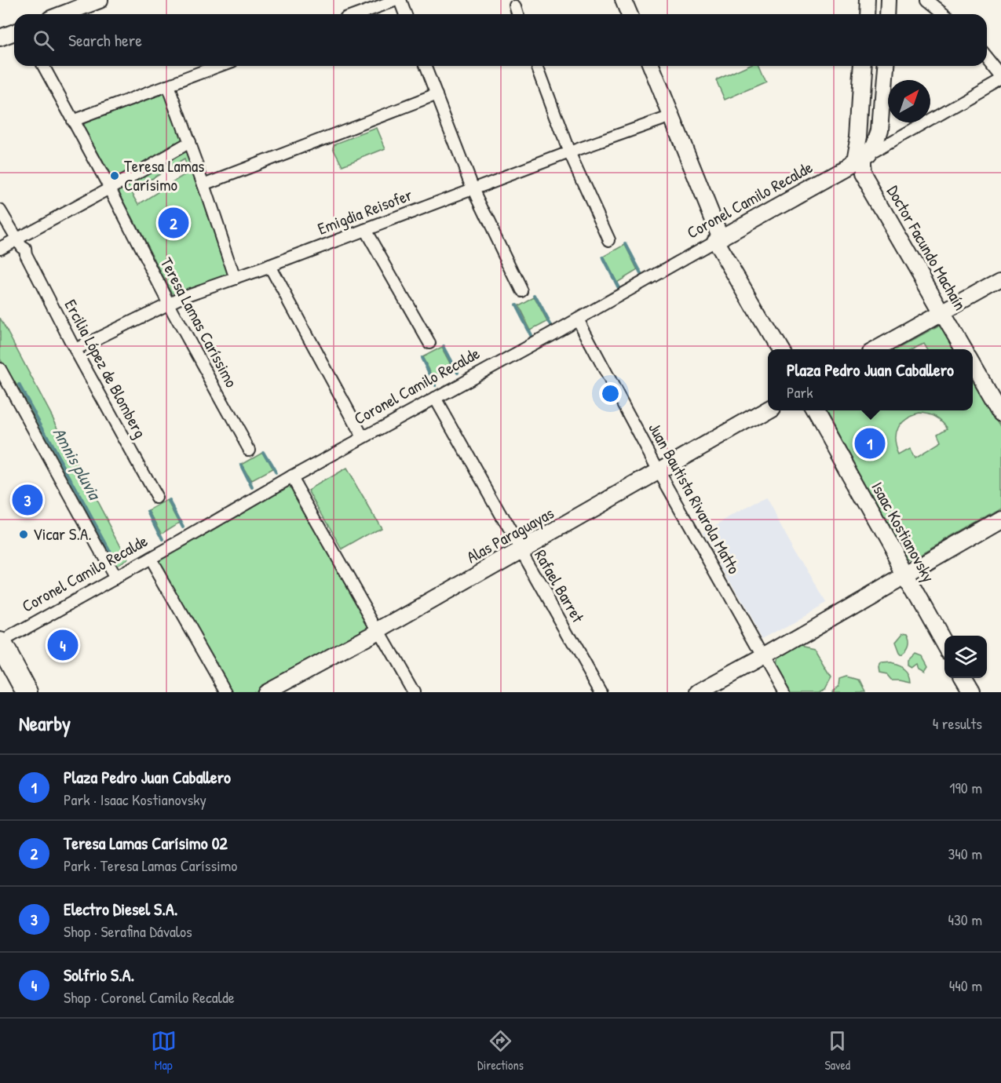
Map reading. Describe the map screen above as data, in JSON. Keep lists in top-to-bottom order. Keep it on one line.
{"streets":{"street":["Coronel Camilo Recalde","Emigdia Reisofer","Doctor Facundo Machaín","Teresa Lamas Caríssimo","Ercilia López de Blomberg","Juan Bautista Rivarola Matto","Isaac Kostianovsky","Alas Paraguayas","Rafael Barret"]},"crossings":[["Coronel Camilo Recalde","Doctor Facundo Machaín"],["Coronel Camilo Recalde","Juan Bautista Rivarola Matto"],["Coronel Camilo Recalde","Rafael Barret"],["Emigdia Reisofer","Teresa Lamas Caríssimo"],["Emigdia Reisofer","Ercilia López de Blomberg"],["Juan Bautista Rivarola Matto","Alas Paraguayas"],["Alas Paraguayas","Rafael Barret"]],"water":["Amnis pluvia"],"places":["Teresa Lamas Carísimo","Vicar S.A."],"north":"top right","page":{"search":"Search here","pins":["2","1","3","4"],"popup":["Plaza Pedro Juan Caballero","Park"],"heading":["Nearby","4 results"],"list":[{"mark":"1","name":"Plaza Pedro Juan Caballero","note":"Park · Isaac Kostianovsky","value":"190 m"},{"mark":"2","name":"Teresa Lamas Carísimo 02","note":"Park · Teresa Lamas Caríssimo","value":"340 m"},{"mark":"3","name":"Electro Diesel S.A.","note":"Shop · Serafina Dávalos","value":"430 m"},{"mark":"4","name":"Solfrio S.A.","note":"Shop · Coronel Camilo Recalde","value":"440 m"}],"nav":["Map","Directions","Saved"]}}
